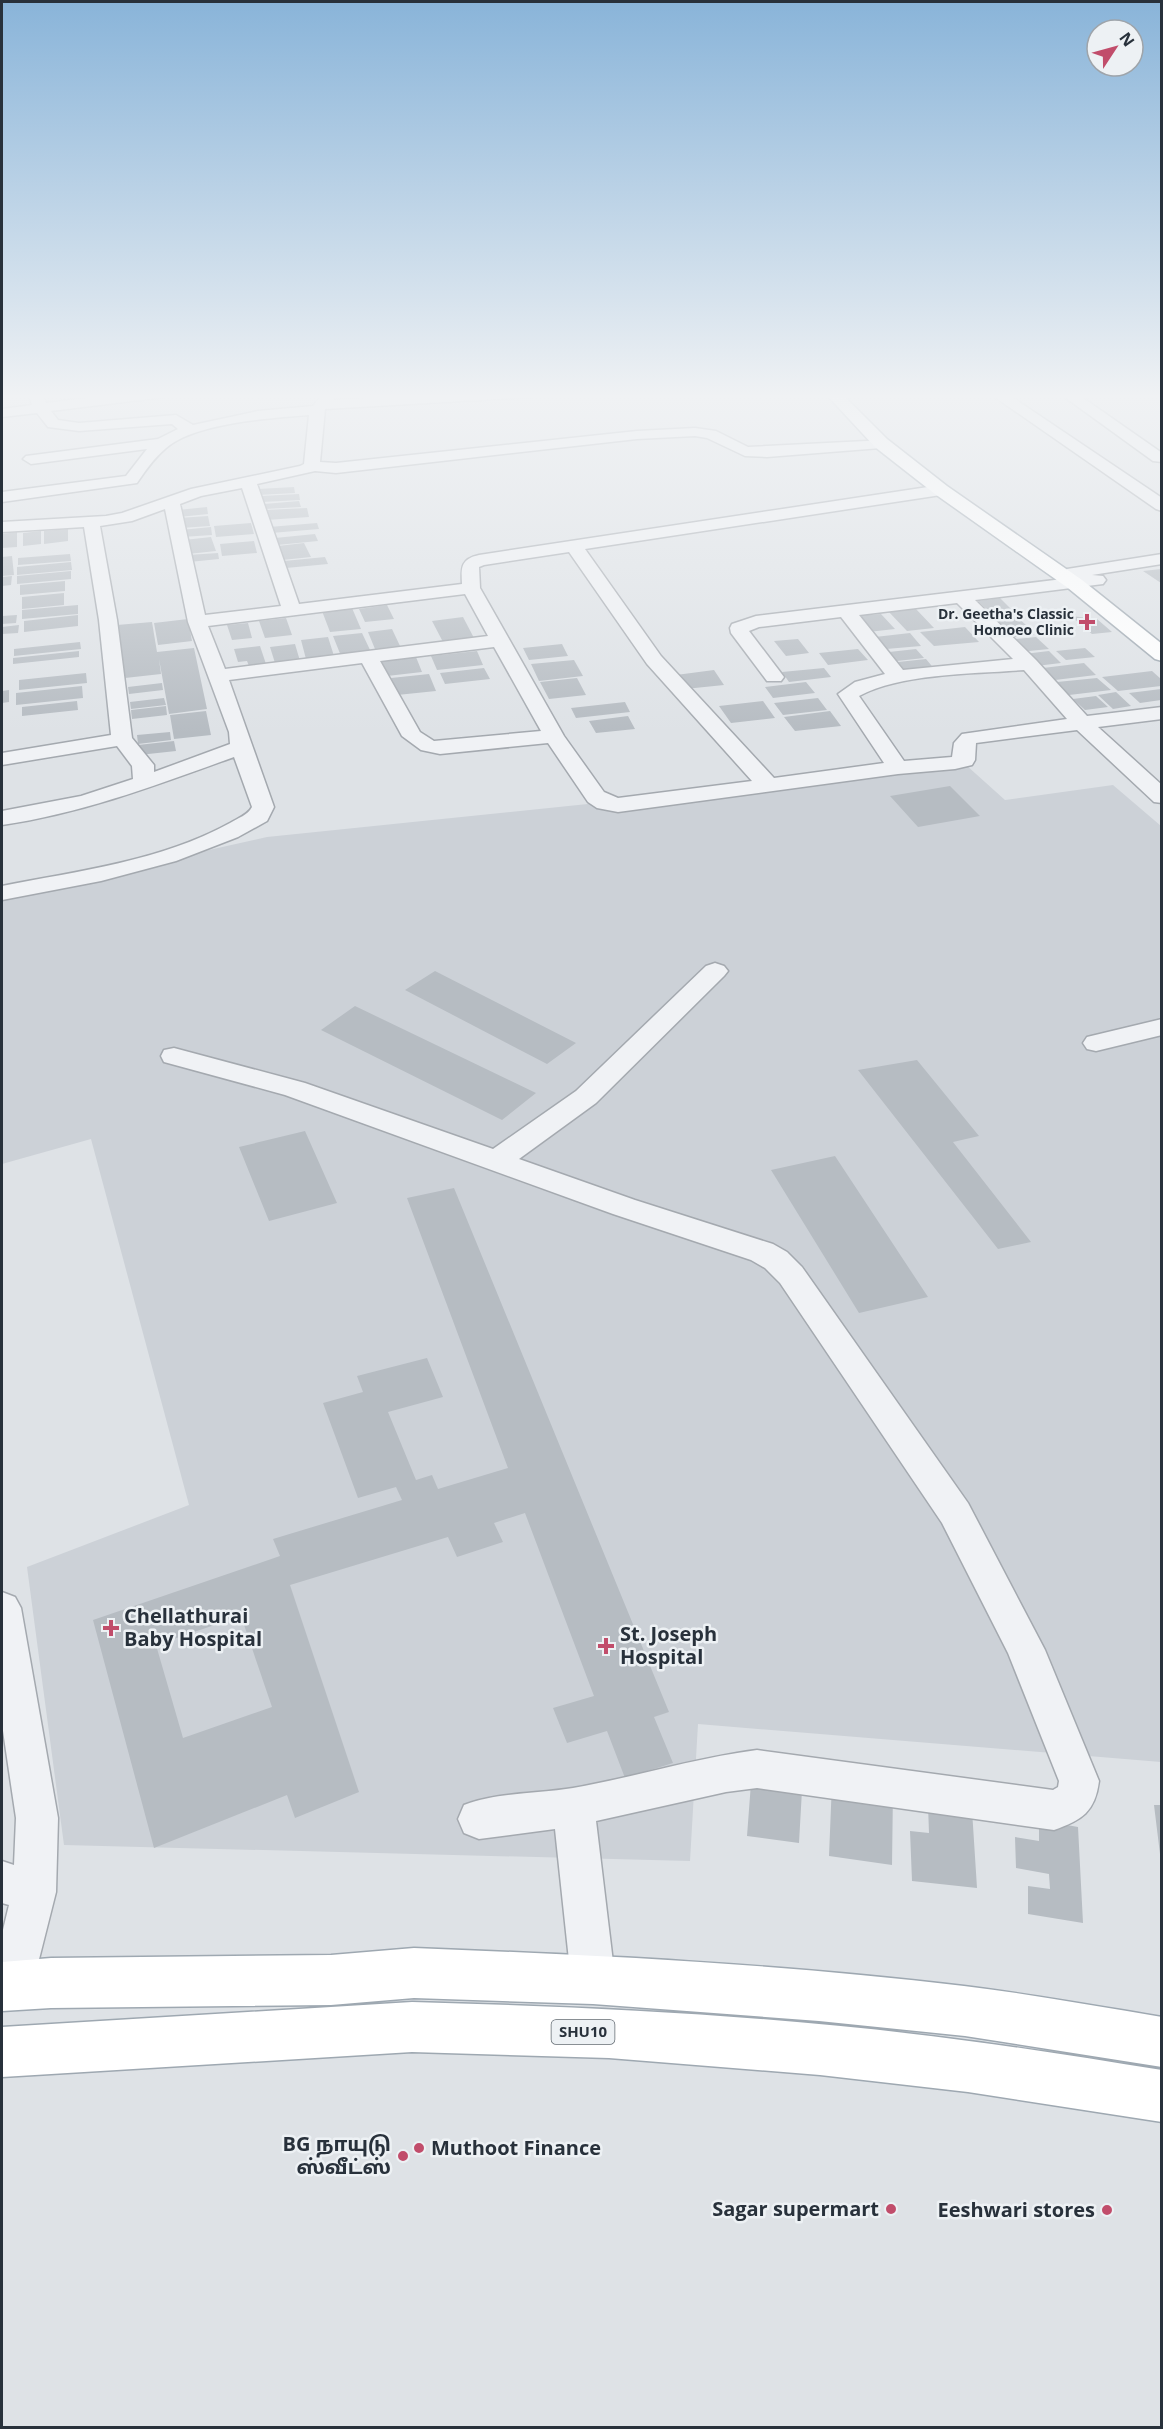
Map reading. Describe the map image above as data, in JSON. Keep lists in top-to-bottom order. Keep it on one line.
{"streets":{"main road":["SHU10"]},"places":{"health":["Dr. Geetha's Classic Homoeo Clinic","Chellathurai Baby Hospital","St. Joseph Hospital"],"other":["Muthoot Finance","BG நாயுடு ஸ்வீட்ஸ்","Sagar supermart","Eeshwari stores"]},"north":"top right"}
